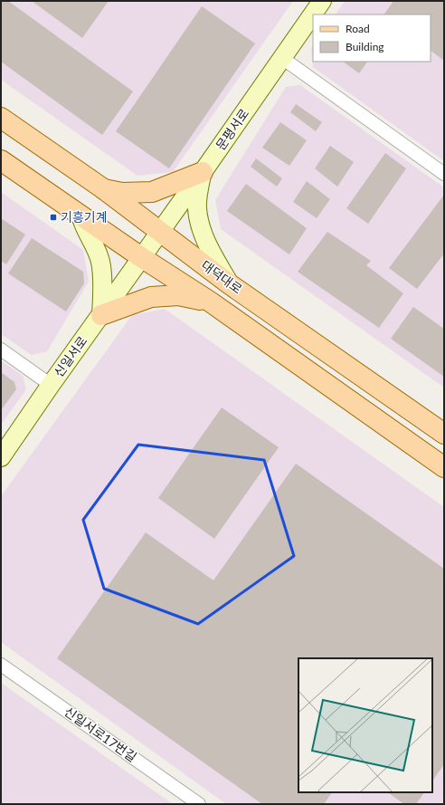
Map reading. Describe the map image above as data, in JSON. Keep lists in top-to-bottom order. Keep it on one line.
{"streets":{"main road":["문평서로","대덕대로","신일서로"],"street":["신일서로17번길"]},"crossings":[["문평서로","대덕대로"],["문평서로","신일서로"],["대덕대로","신일서로"]],"places":{"transit":["기흥기계"]},"legend":["Road","Building"]}
